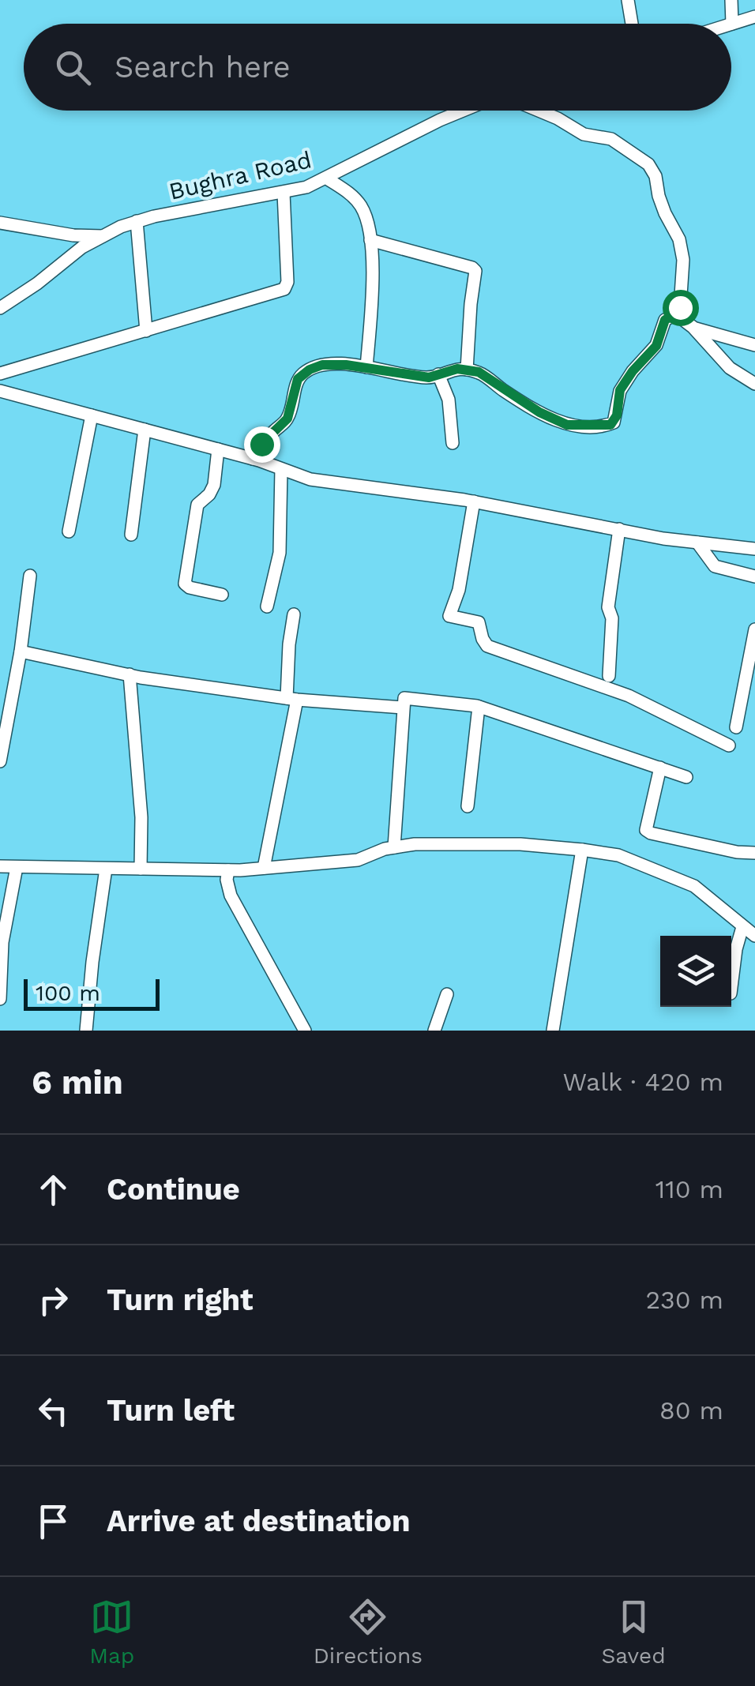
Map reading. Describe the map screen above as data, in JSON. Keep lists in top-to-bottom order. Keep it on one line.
{"streets":{"street":["Bughra Road"]},"scale_bar":"100 m","page":{"search":"Search here","scale":"100 m","heading":["6 min","Walk · 420 m"],"list":[["Continue","110 m"],["Turn right","230 m"],["Turn left","80 m"],"Arrive at destination"],"nav":["Map","Directions","Saved"]}}
